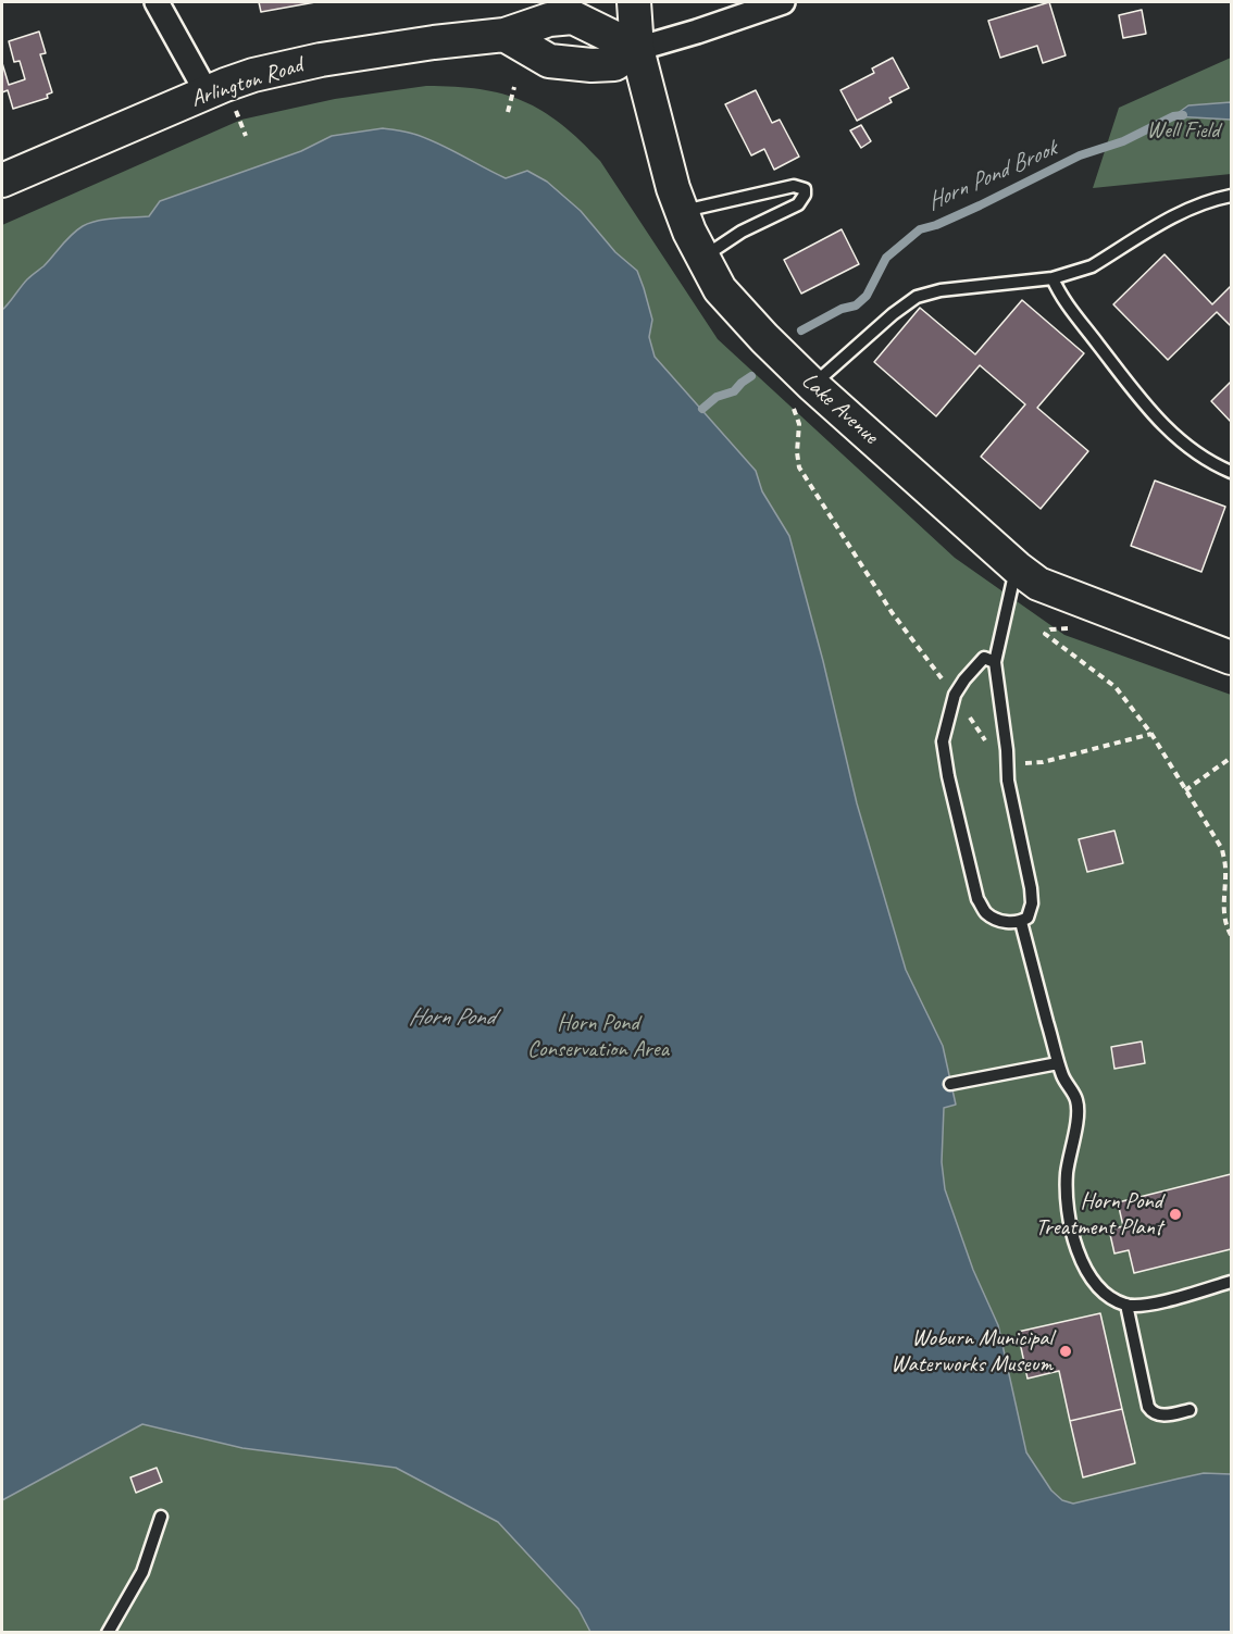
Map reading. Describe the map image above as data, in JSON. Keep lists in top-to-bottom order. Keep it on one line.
{"streets":{"street":["Arlington Road","Lake Avenue"]},"crossings":[["Arlington Road","Lake Avenue"]],"water":["Horn Pond Brook","Horn Pond"],"parks":["Well Field","Horn Pond Conservation Area"],"places":["Horn Pond Treatment Plant","Woburn Municipal Waterworks Museum"]}
